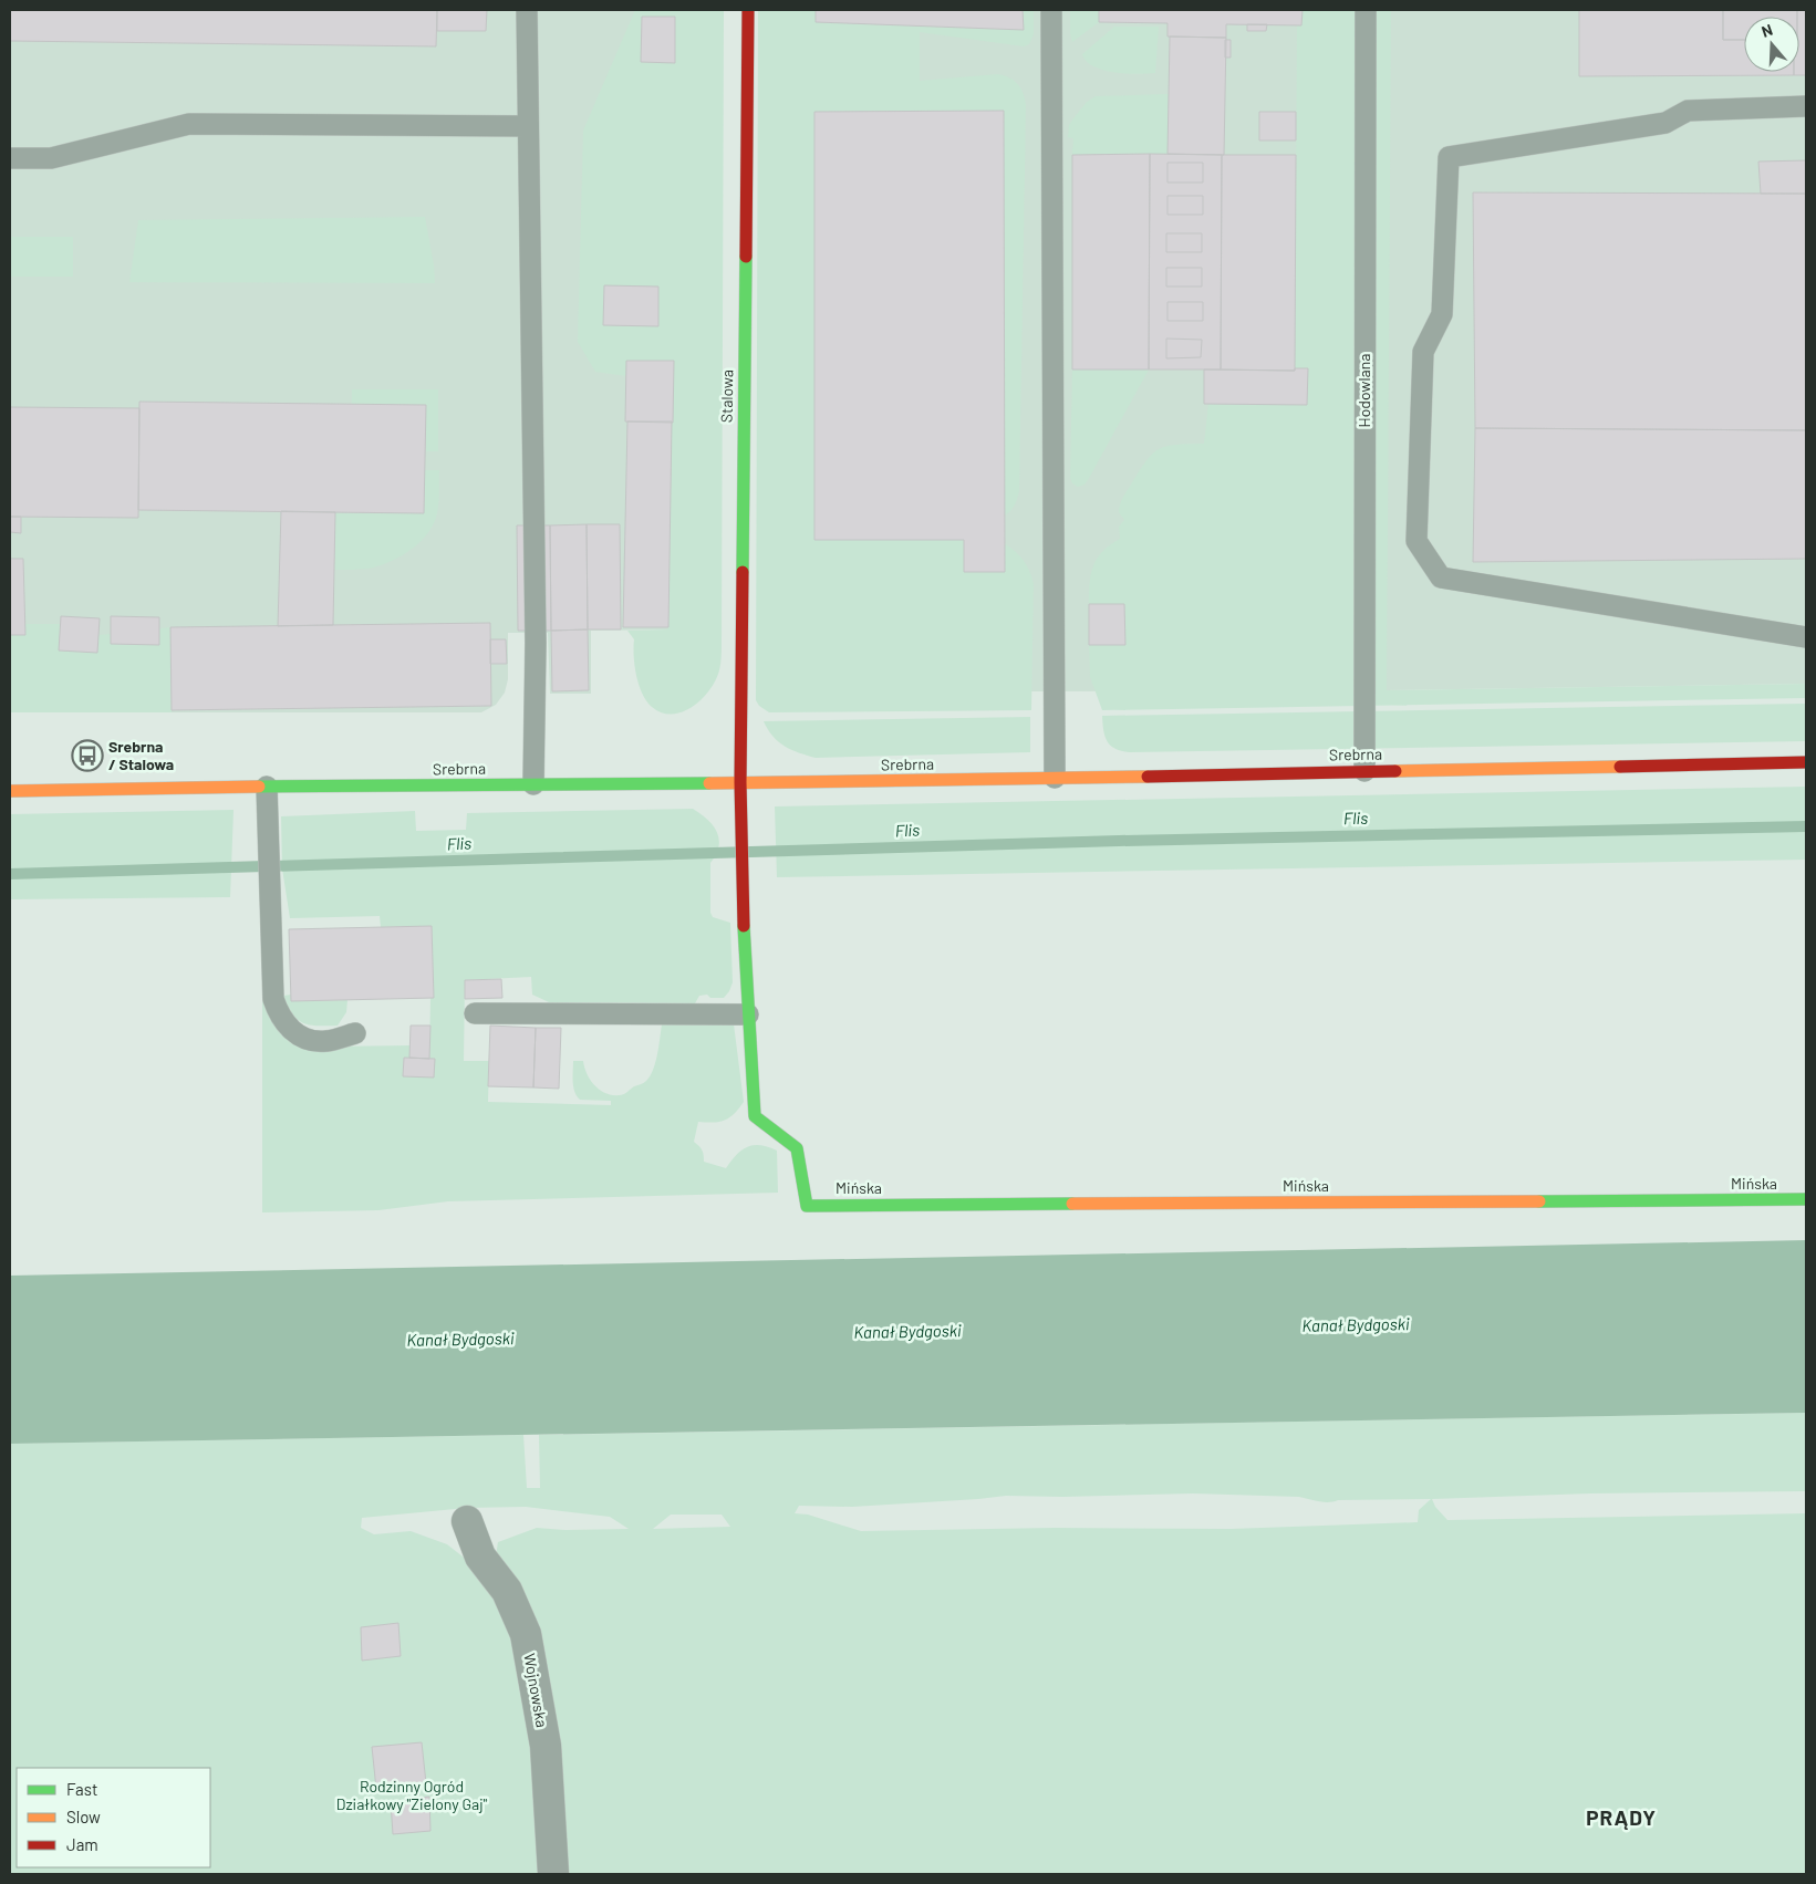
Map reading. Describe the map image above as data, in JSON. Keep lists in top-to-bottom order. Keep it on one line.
{"streets":{"street":["Stalowa","Srebrna","Mińska","Wojnowska"],"lane":["Hodowlana"]},"crossings":[["Hodowlana","Srebrna"],["Stalowa","Srebrna"],["Stalowa","Mińska"]],"districts":["PRĄDY"],"water":["Flis","Kanał Bydgoski"],"parks":["Rodzinny Ogród Działkowy \"Zielony Gaj\""],"places":{"bus stop":["Srebrna / Stalowa"]},"legend":["Fast","Slow","Jam"],"north":"top"}
